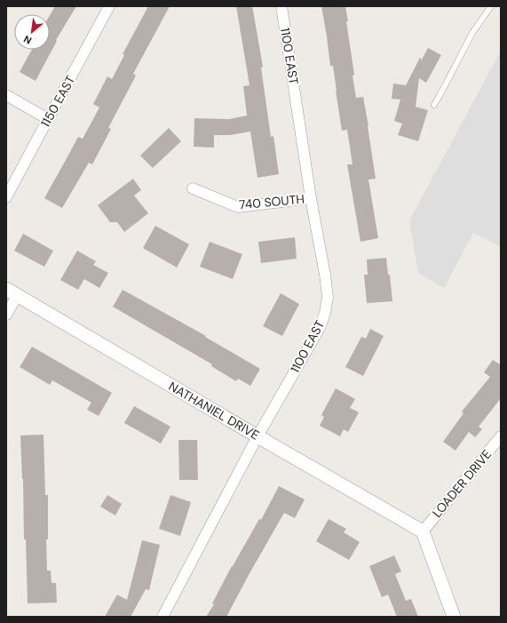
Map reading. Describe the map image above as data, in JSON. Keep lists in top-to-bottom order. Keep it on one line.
{"streets":{"street":["1100 EAST","1150 EAST","740 SOUTH","NATHANIEL DRIVE","LOADER DRIVE"]},"crossings":[["1100 EAST","740 SOUTH"],["1100 EAST","NATHANIEL DRIVE"],["NATHANIEL DRIVE","LOADER DRIVE"]],"north":"bottom left"}
